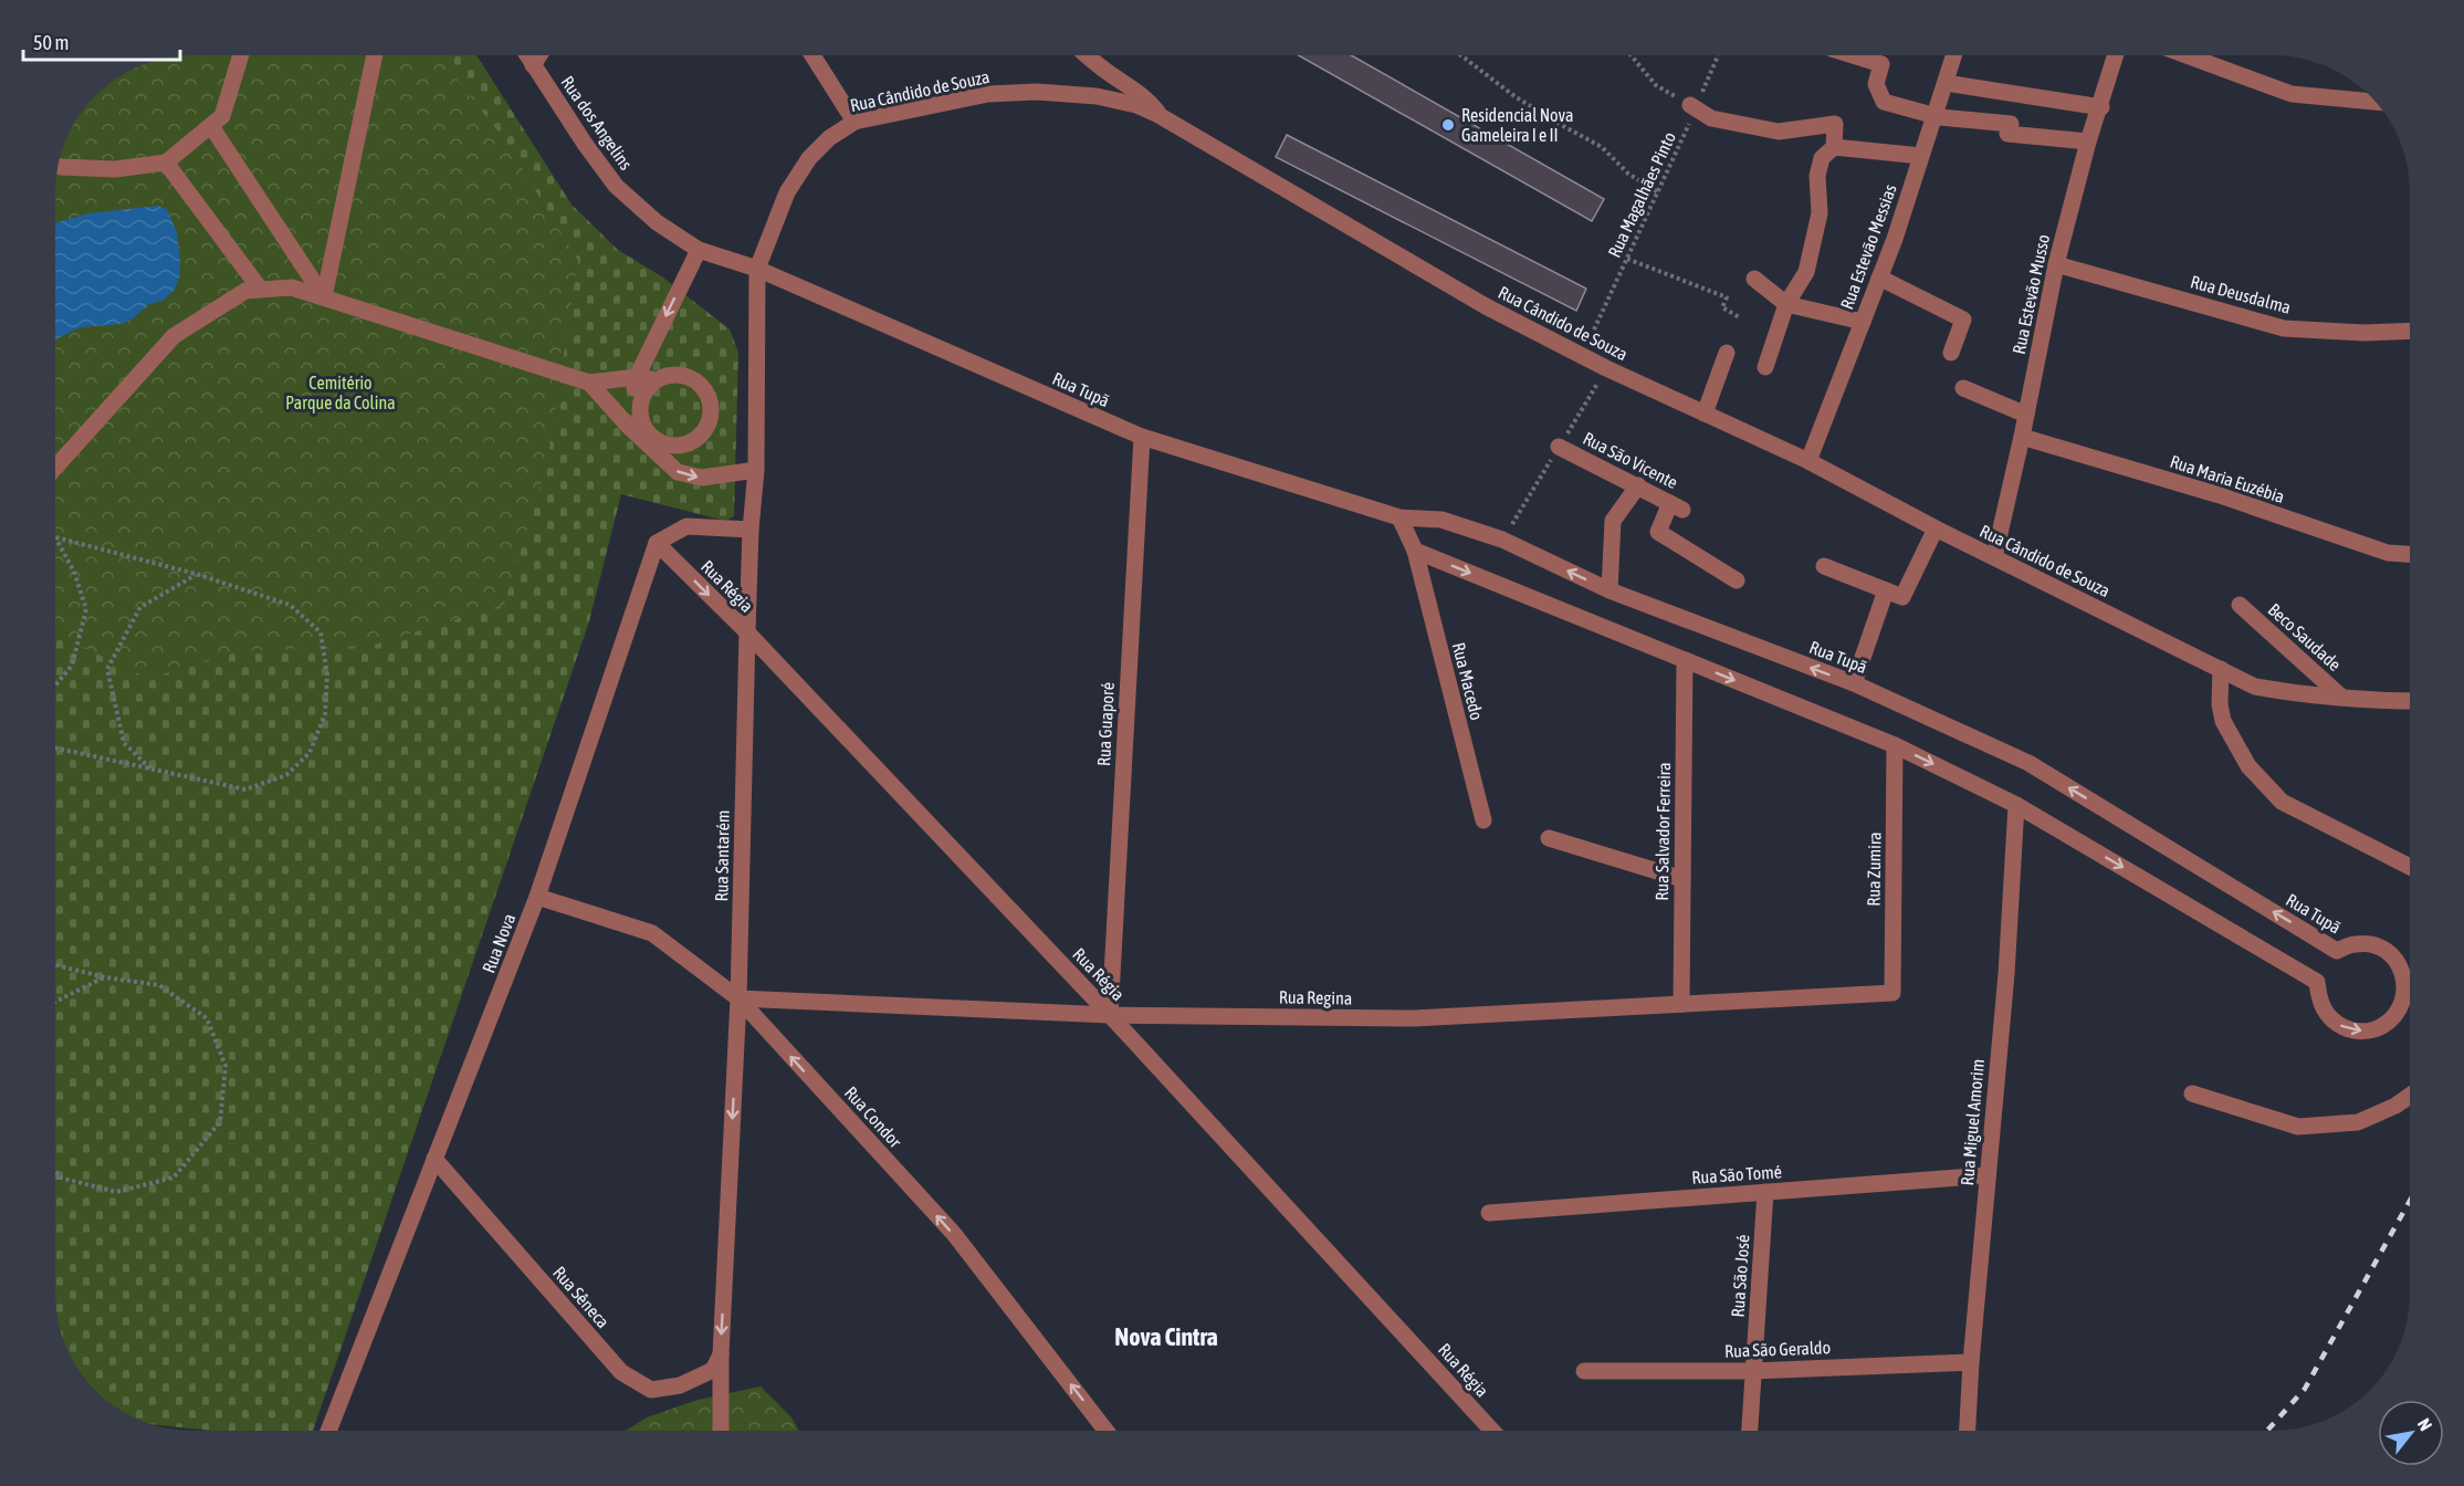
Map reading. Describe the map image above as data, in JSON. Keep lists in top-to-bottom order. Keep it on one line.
{"streets":{"street":["Rua Cândido de Souza","Rua dos Angelins","Rua Estevão Messias","Rua Estevão Musso","Rua Deusdalma","Rua Tupã","Rua São Vicente","Rua Maria Euzébia","Rua Régia","Beco Saudade","Rua Macedo","Rua Guaporé","Rua Salvador Ferreira","Rua Santarém","Rua Zumira","Rua Nova","Rua Regina","Rua Condor","Rua Miguel Amorim","Rua São Tomé","Rua São José","Rua Sêneca","Rua São Geraldo"],"path":["Rua Magalhães Pinto"]},"crossings":[["Rua Cândido de Souza","Rua dos Angelins"],["Rua Cândido de Souza","Rua Magalhães Pinto"],["Rua Cândido de Souza","Rua Estevão Messias"],["Rua Cândido de Souza","Rua Estevão Musso"],["Rua Cândido de Souza","Rua Tupã"],["Rua Cândido de Souza","Beco Saudade"],["Rua Cândido de Souza","Rua Santarém"],["Rua dos Angelins","Rua Tupã"],["Rua dos Angelins","Rua Santarém"],["Rua Estevão Musso","Rua Deusdalma"],["Rua Estevão Musso","Rua Maria Euzébia"],["Rua Tupã","Rua Macedo"],["Rua Tupã","Rua Guaporé"],["Rua Tupã","Rua Salvador Ferreira"],["Rua Tupã","Rua Santarém"],["Rua Tupã","Rua Zumira"],["Rua Tupã","Rua Miguel Amorim"],["Rua Régia","Rua Guaporé"],["Rua Régia","Rua Santarém"],["Rua Régia","Rua Nova"],["Rua Régia","Rua Regina"],["Rua Guaporé","Rua Regina"],["Rua Salvador Ferreira","Rua Regina"],["Rua Santarém","Rua Regina"],["Rua Santarém","Rua Condor"],["Rua Santarém","Rua Sêneca"],["Rua Zumira","Rua Regina"],["Rua Nova","Rua Condor"],["Rua Nova","Rua Sêneca"],["Rua Regina","Rua Condor"],["Rua Miguel Amorim","Rua São Tomé"],["Rua Miguel Amorim","Rua São Geraldo"],["Rua São Tomé","Rua São José"],["Rua São José","Rua São Geraldo"]],"one_way":["Rua Condor"],"districts":["Nova Cintra"],"parks":["Cemitério Parque da Colina"],"places":["Residencial Nova Gameleira I e II"],"scale_bar":"50 m","north":"top right"}
